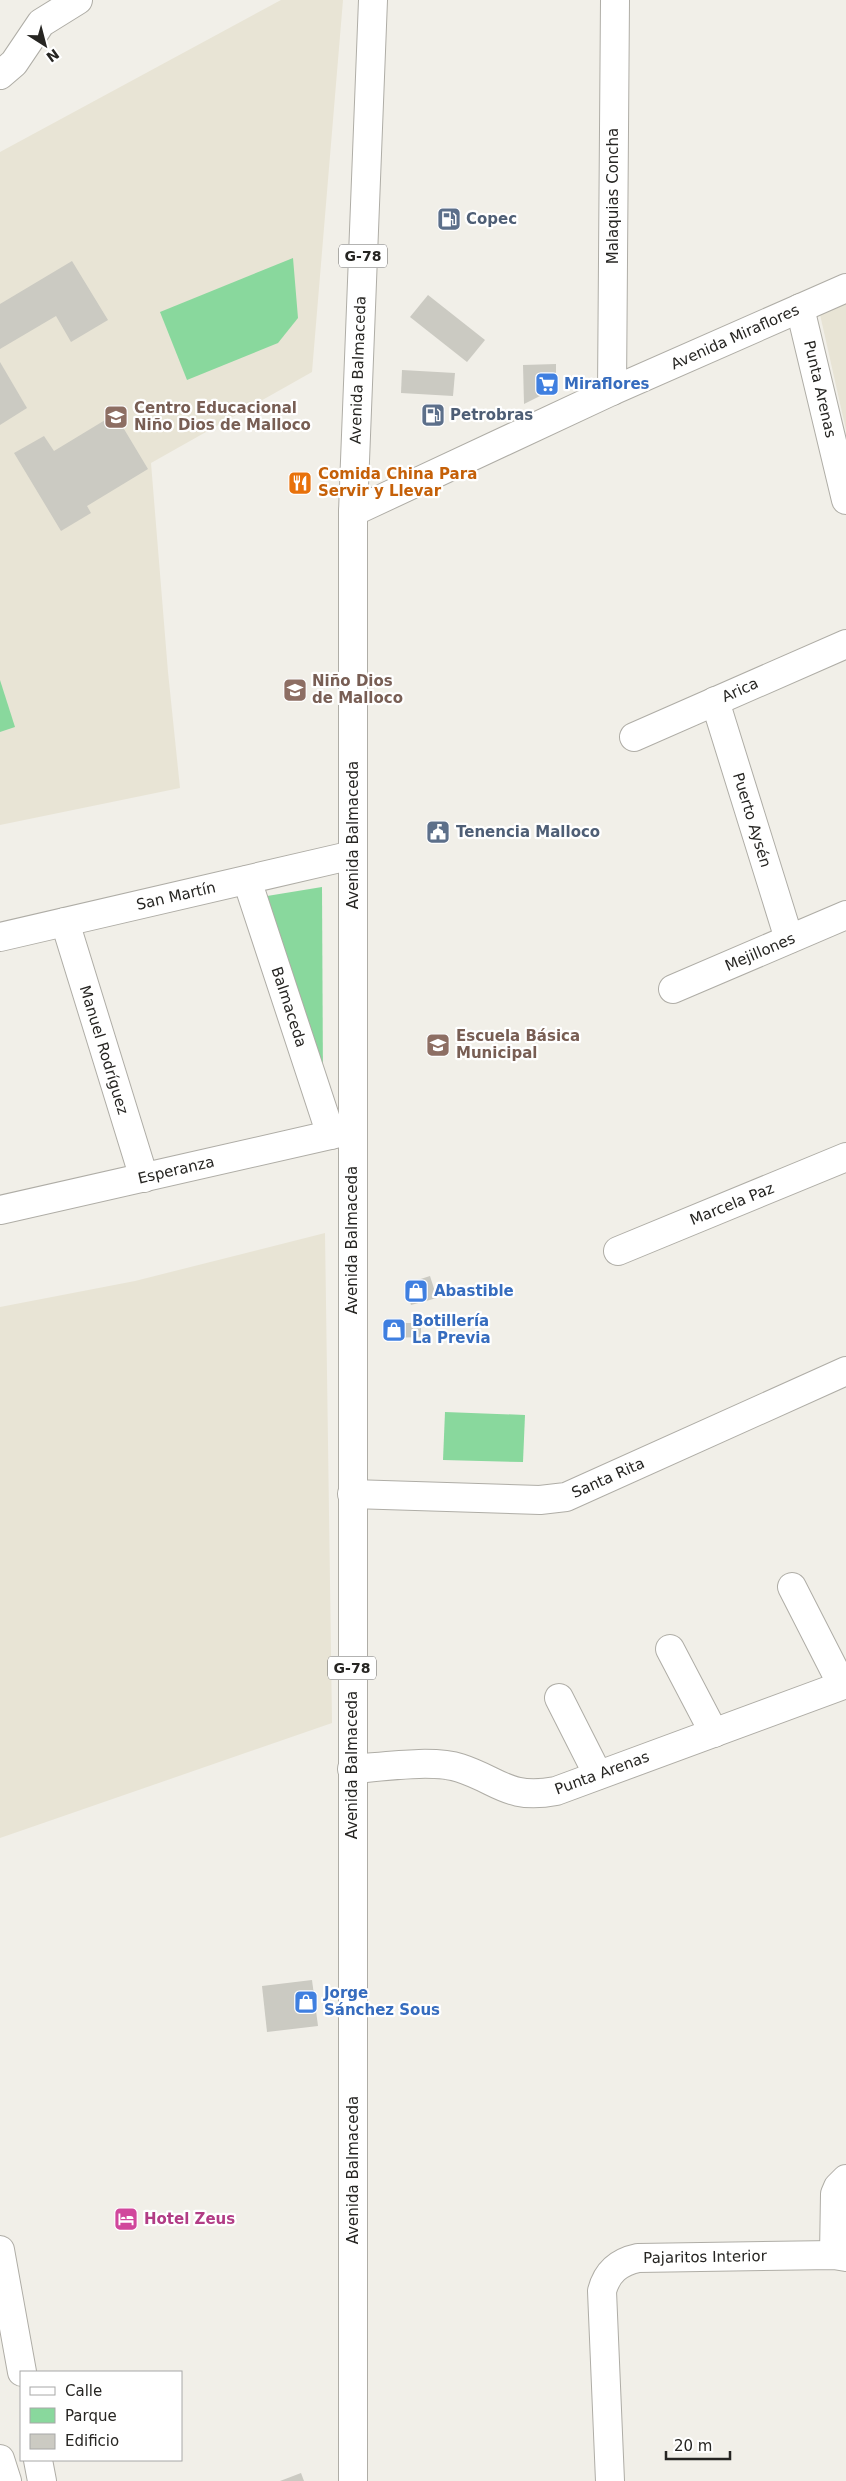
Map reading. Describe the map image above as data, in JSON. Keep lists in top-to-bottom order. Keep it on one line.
{"streets":{"main road":["Malaquias Concha","G-78","Avenida Miraflores","Avenida Balmaceda","Punta Arenas","Arica","Puerto Aysén","San Martín","Mejillones","Balmaceda","Manuel Rodríguez","Esperanza","Marcela Paz","Santa Rita","Pajaritos Interior"]},"crossings":[["Malaquias Concha","Avenida Miraflores"],["Avenida Miraflores","Avenida Balmaceda"],["Avenida Miraflores","Punta Arenas"],["Avenida Balmaceda","Punta Arenas"],["Avenida Balmaceda","San Martín"],["Avenida Balmaceda","Balmaceda"],["Avenida Balmaceda","Esperanza"],["Avenida Balmaceda","Santa Rita"],["Arica","Puerto Aysén"],["Puerto Aysén","Mejillones"],["San Martín","Balmaceda"],["San Martín","Manuel Rodríguez"],["Balmaceda","Esperanza"],["Manuel Rodríguez","Esperanza"]],"places":{"fuel station":["Copec","Petrobras"],"supermarket":["Miraflores"],"school or university":["Centro Educacional Niño Dios de Malloco","Niño Dios de Malloco","Escuela Básica Municipal"],"restaurant":["Comida China Para Servir y Llevar"],"public building":["Tenencia Malloco"],"shop":["Abastible","Botillería La Previa","Jorge Sánchez Sous"],"hotel":["Hotel Zeus"]},"legend":["Calle","Parque","Edificio"],"scale_bar":"20 m","north":"bottom right"}
